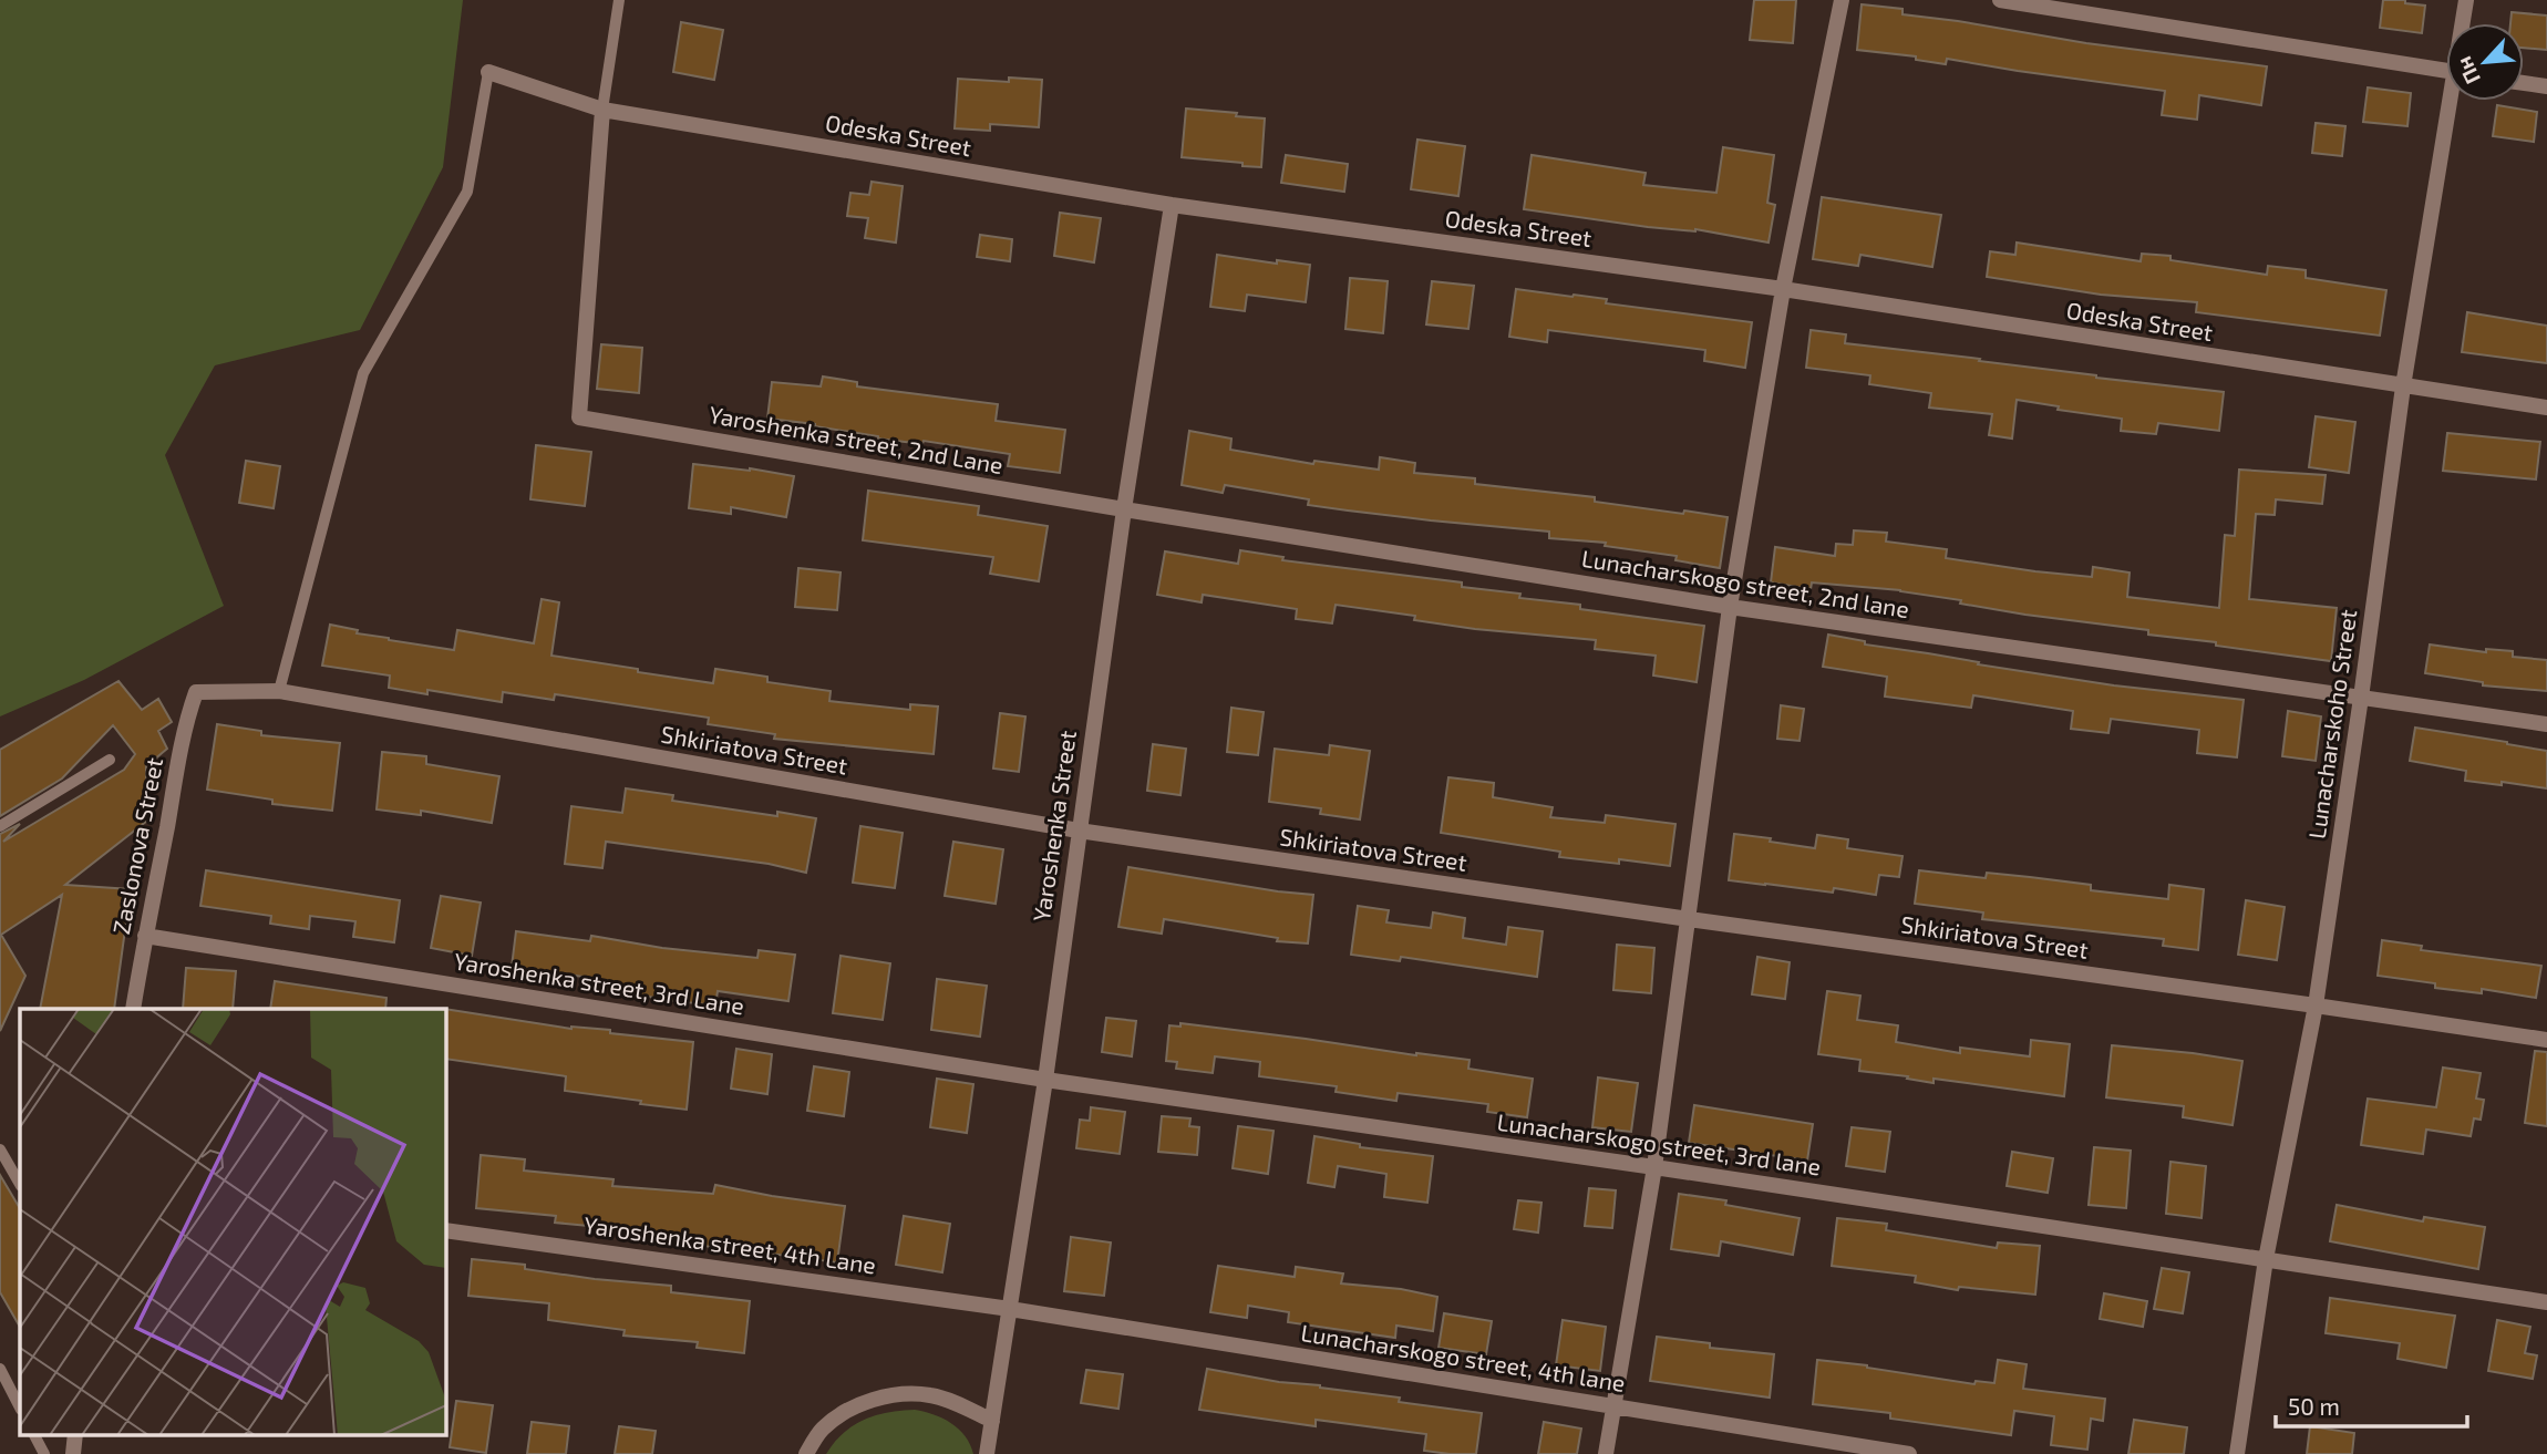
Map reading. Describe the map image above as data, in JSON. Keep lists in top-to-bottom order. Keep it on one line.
{"streets":{"street":["Odeska Street","Yaroshenka street, 2nd Lane","Lunacharskogo street, 2nd lane","Lunacharskoho Street","Shkiriatova Street","Yaroshenka Street","Zaslonova Street","Yaroshenka street, 3rd Lane","Lunacharskogo street, 3rd lane","Yaroshenka street, 4th Lane","Lunacharskogo street, 4th lane"]},"crossings":[["Odeska Street","Yaroshenka street, 2nd Lane"],["Odeska Street","Lunacharskoho Street"],["Odeska Street","Yaroshenka Street"],["Yaroshenka street, 2nd Lane","Lunacharskogo street, 2nd lane"],["Yaroshenka street, 2nd Lane","Yaroshenka Street"],["Lunacharskogo street, 2nd lane","Lunacharskoho Street"],["Lunacharskogo street, 2nd lane","Yaroshenka Street"],["Lunacharskoho Street","Shkiriatova Street"],["Lunacharskoho Street","Lunacharskogo street, 3rd lane"],["Shkiriatova Street","Yaroshenka Street"],["Shkiriatova Street","Zaslonova Street"],["Yaroshenka Street","Yaroshenka street, 3rd Lane"],["Yaroshenka Street","Lunacharskogo street, 3rd lane"],["Yaroshenka Street","Yaroshenka street, 4th Lane"],["Yaroshenka Street","Lunacharskogo street, 4th lane"],["Zaslonova Street","Yaroshenka street, 3rd Lane"],["Yaroshenka street, 3rd Lane","Lunacharskogo street, 3rd lane"],["Yaroshenka street, 4th Lane","Lunacharskogo street, 4th lane"]],"scale_bar":"50 m","north":"bottom left"}
